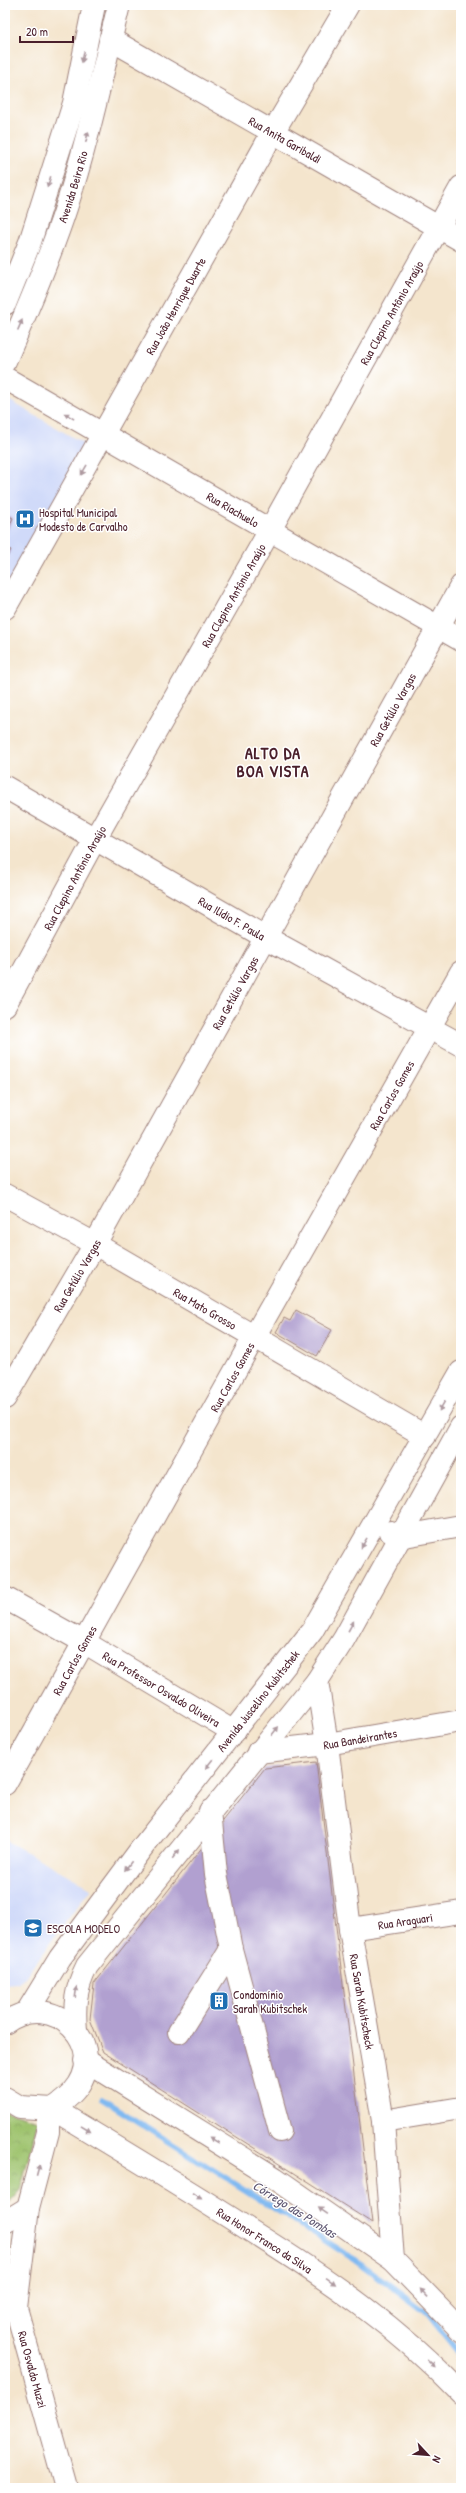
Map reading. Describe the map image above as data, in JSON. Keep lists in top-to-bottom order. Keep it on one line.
{"streets":{"street":["Rua Anita Garibaldi","Avenida Beira Rio","Rua João Henrique Duarte","Rua Clepino Antônio Araújo","Rua Riachuelo","Rua Getúlio Vargas","Rua Ilídio F. Paula","Rua Carlos Gomes","Rua Mato Grosso","Rua Professor Osvaldo Oliveira","Avenida Juscelino Kubitschek","Rua Bandeirantes","Rua Araguari","Rua Sarah Kubitscheck","Rua Honor Franco da Silva","Rua Osvaldo Muzzi"]},"crossings":[["Rua Anita Garibaldi","Avenida Beira Rio"],["Rua Anita Garibaldi","Rua João Henrique Duarte"],["Rua Anita Garibaldi","Rua Clepino Antônio Araújo"],["Rua João Henrique Duarte","Rua Riachuelo"],["Rua Clepino Antônio Araújo","Rua Riachuelo"],["Rua Clepino Antônio Araújo","Rua Ilídio F. Paula"],["Rua Riachuelo","Rua Getúlio Vargas"],["Rua Getúlio Vargas","Rua Ilídio F. Paula"],["Rua Getúlio Vargas","Rua Mato Grosso"],["Rua Ilídio F. Paula","Rua Carlos Gomes"],["Rua Carlos Gomes","Rua Mato Grosso"],["Rua Carlos Gomes","Rua Professor Osvaldo Oliveira"],["Rua Mato Grosso","Avenida Juscelino Kubitschek"],["Rua Professor Osvaldo Oliveira","Avenida Juscelino Kubitschek"],["Rua Bandeirantes","Rua Sarah Kubitscheck"],["Rua Araguari","Rua Sarah Kubitscheck"],["Rua Honor Franco da Silva","Rua Osvaldo Muzzi"]],"districts":["ALTO DA BOA VISTA"],"water":["Córrego das Pombas"],"places":{"hospital":["Hospital Municipal Modesto de Carvalho"],"school or university":["ESCOLA MODELO"],"building":["Condomínio Sarah Kubitschek"]},"scale_bar":"20 m","north":"bottom right"}
